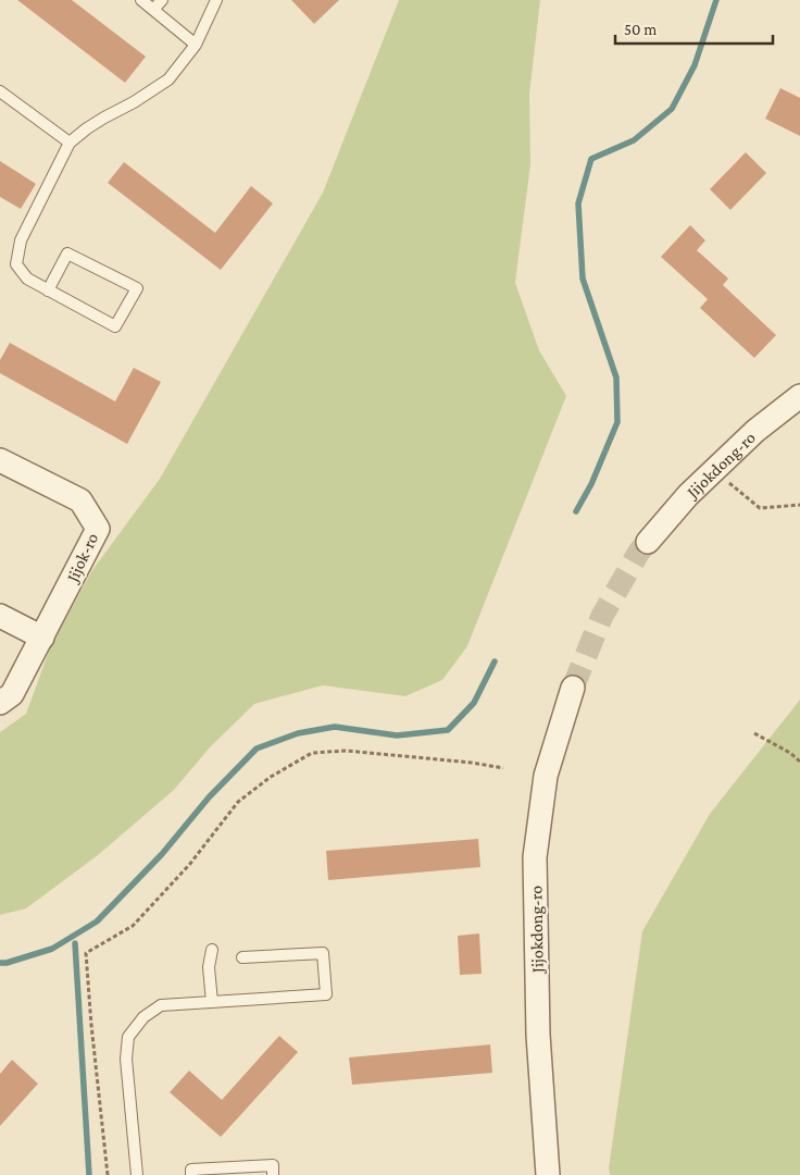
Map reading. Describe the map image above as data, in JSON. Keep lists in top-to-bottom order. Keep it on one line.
{"streets":{"street":["Jijokdong-ro","Jijok-ro"]},"scale_bar":"50 m"}
